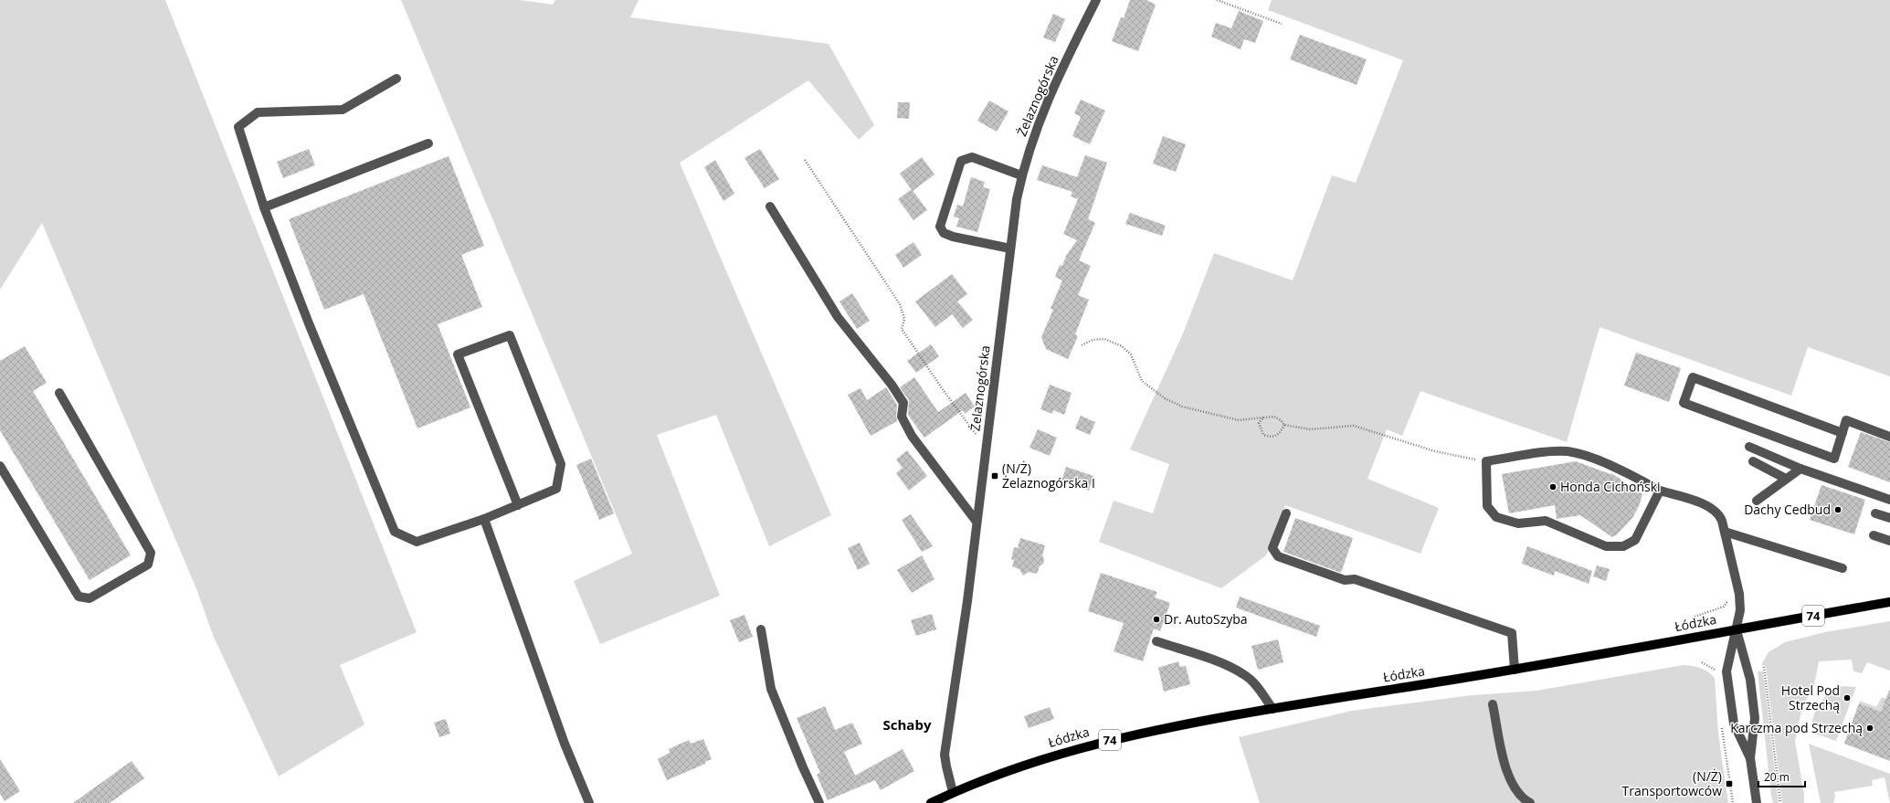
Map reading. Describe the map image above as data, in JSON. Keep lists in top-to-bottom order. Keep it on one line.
{"streets":{"main road":["74","Łódzka"],"street":["Żelaznogórska"]},"crossings":[["Żelaznogórska","Łódzka"]],"districts":["Schaby"],"places":{"transit":["(N/Ż) Żelaznogórska I","(N/Ż) Transportowców"],"other":["Honda Cichoński","Dachy Cedbud","Dr. AutoSzyba","Hotel Pod Strzechą","Karczma pod Strzechą"]},"scale_bar":"20 m"}
